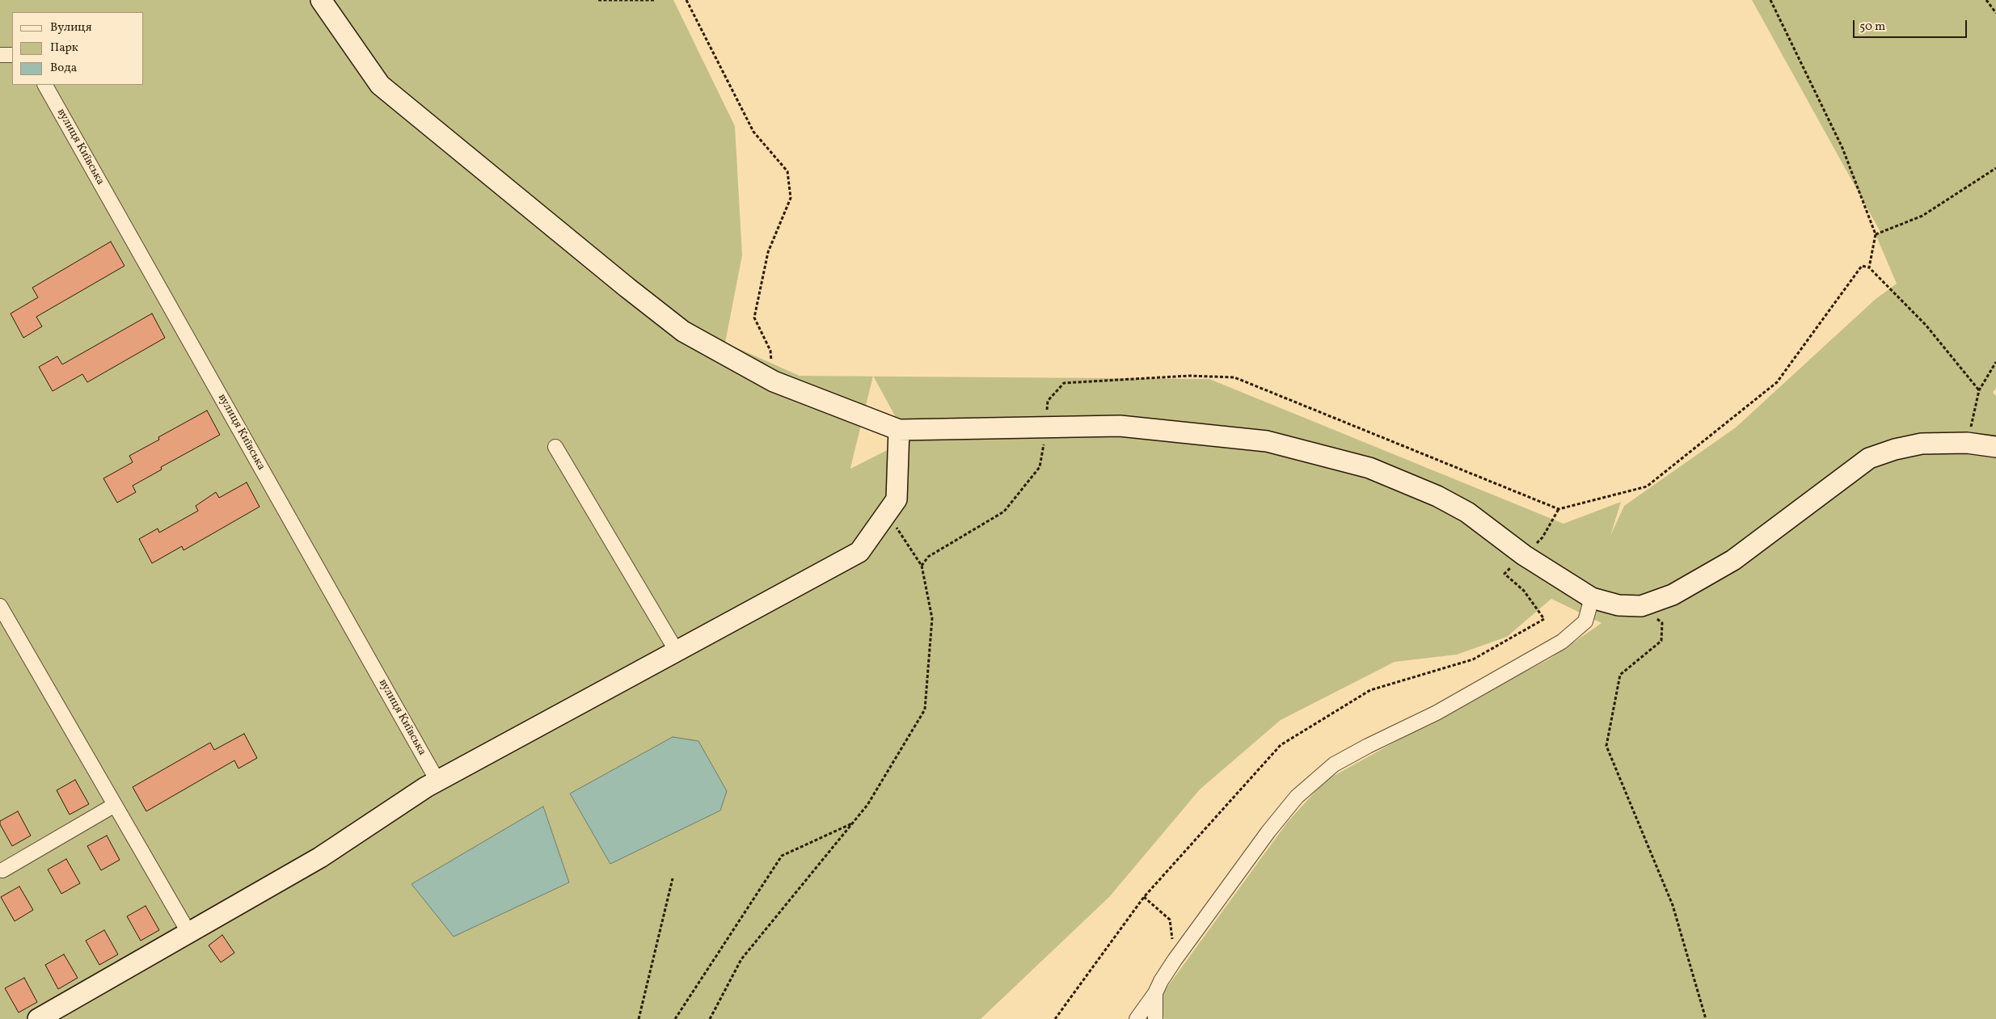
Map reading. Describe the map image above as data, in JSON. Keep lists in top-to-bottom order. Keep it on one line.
{"streets":{"street":["вулиця Київська"]},"legend":["Вулиця","Парк","Вода"],"scale_bar":"50 m"}
